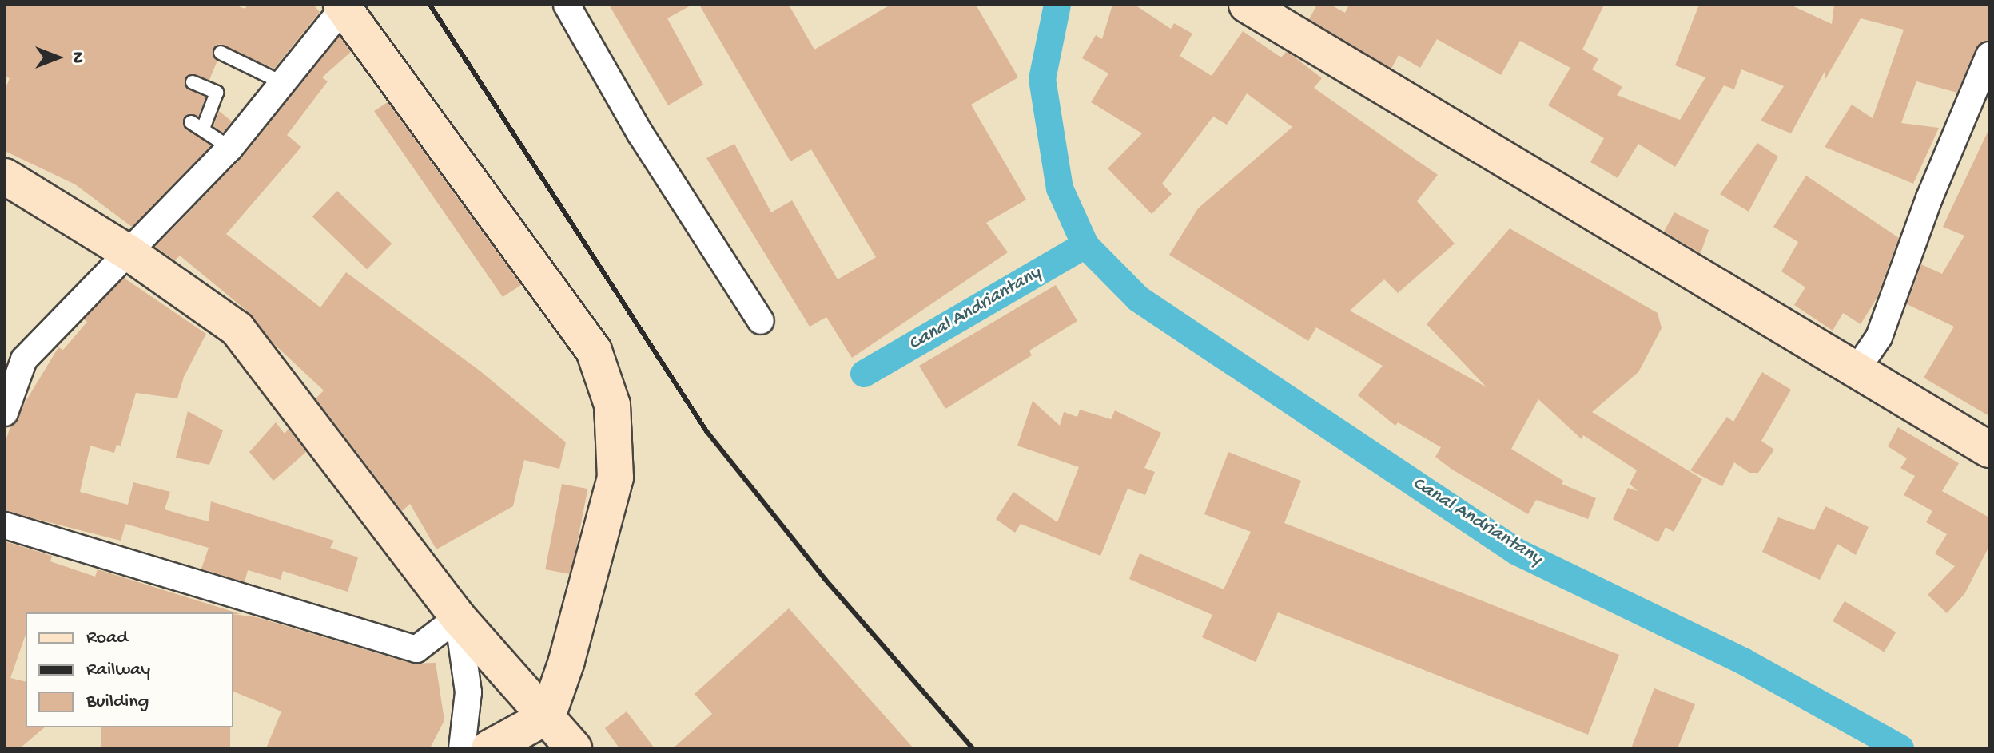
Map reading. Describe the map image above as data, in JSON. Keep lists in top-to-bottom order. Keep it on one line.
{"water":["Canal Andriantany"],"legend":["Road","Railway","Building"],"north":"right"}
